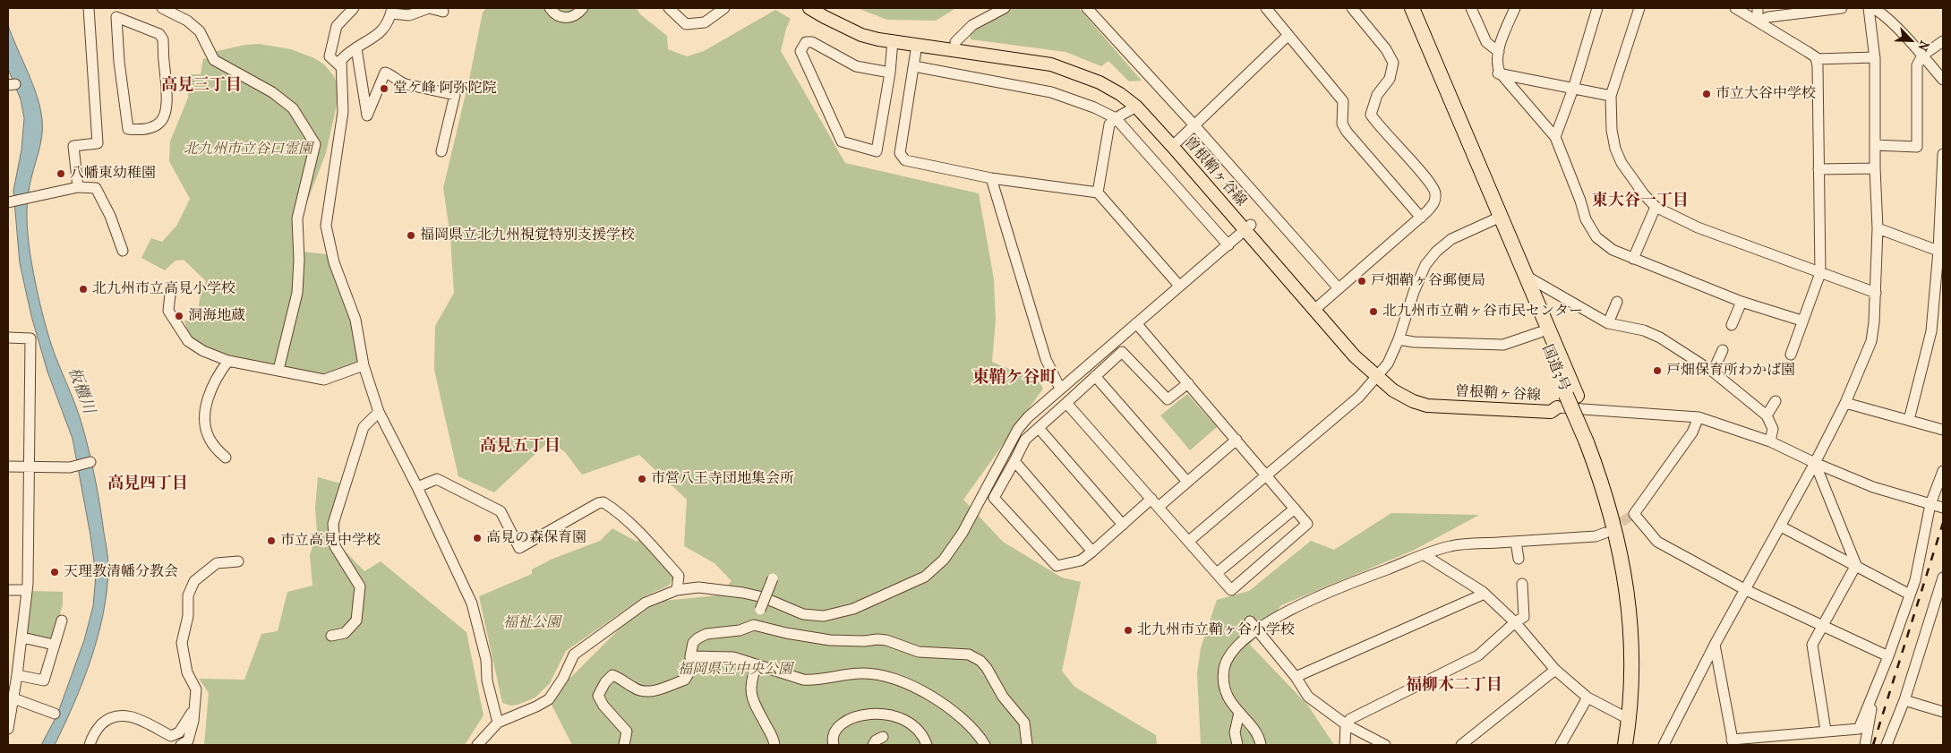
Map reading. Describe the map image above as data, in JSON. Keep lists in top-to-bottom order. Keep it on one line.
{"streets":{"highway":["国道3号"],"main road":["曽根鞘ヶ谷線"]},"districts":["高見三丁目","東大谷一丁目","東鞘ケ谷町","高見五丁目","高見四丁目","福柳木二丁目"],"water":["板櫃川"],"parks":["北九州市立谷口霊園","福祉公園","福岡県立中央公園"],"places":["堂ケ峰 阿弥陀院","市立大谷中学校","八幡東幼稚園","福岡県立北九州視覚特別支援学校","戸畑鞘ヶ谷郵便局","北九州市立高見小学校","北九州市立鞘ヶ谷市民センター","洞海地蔵","戸畑保育所わかば園","市営八王寺団地集会所","高見の森保育園","市立高見中学校","天理教清幡分教会","北九州市立鞘ヶ谷小学校"],"north":"bottom right"}
